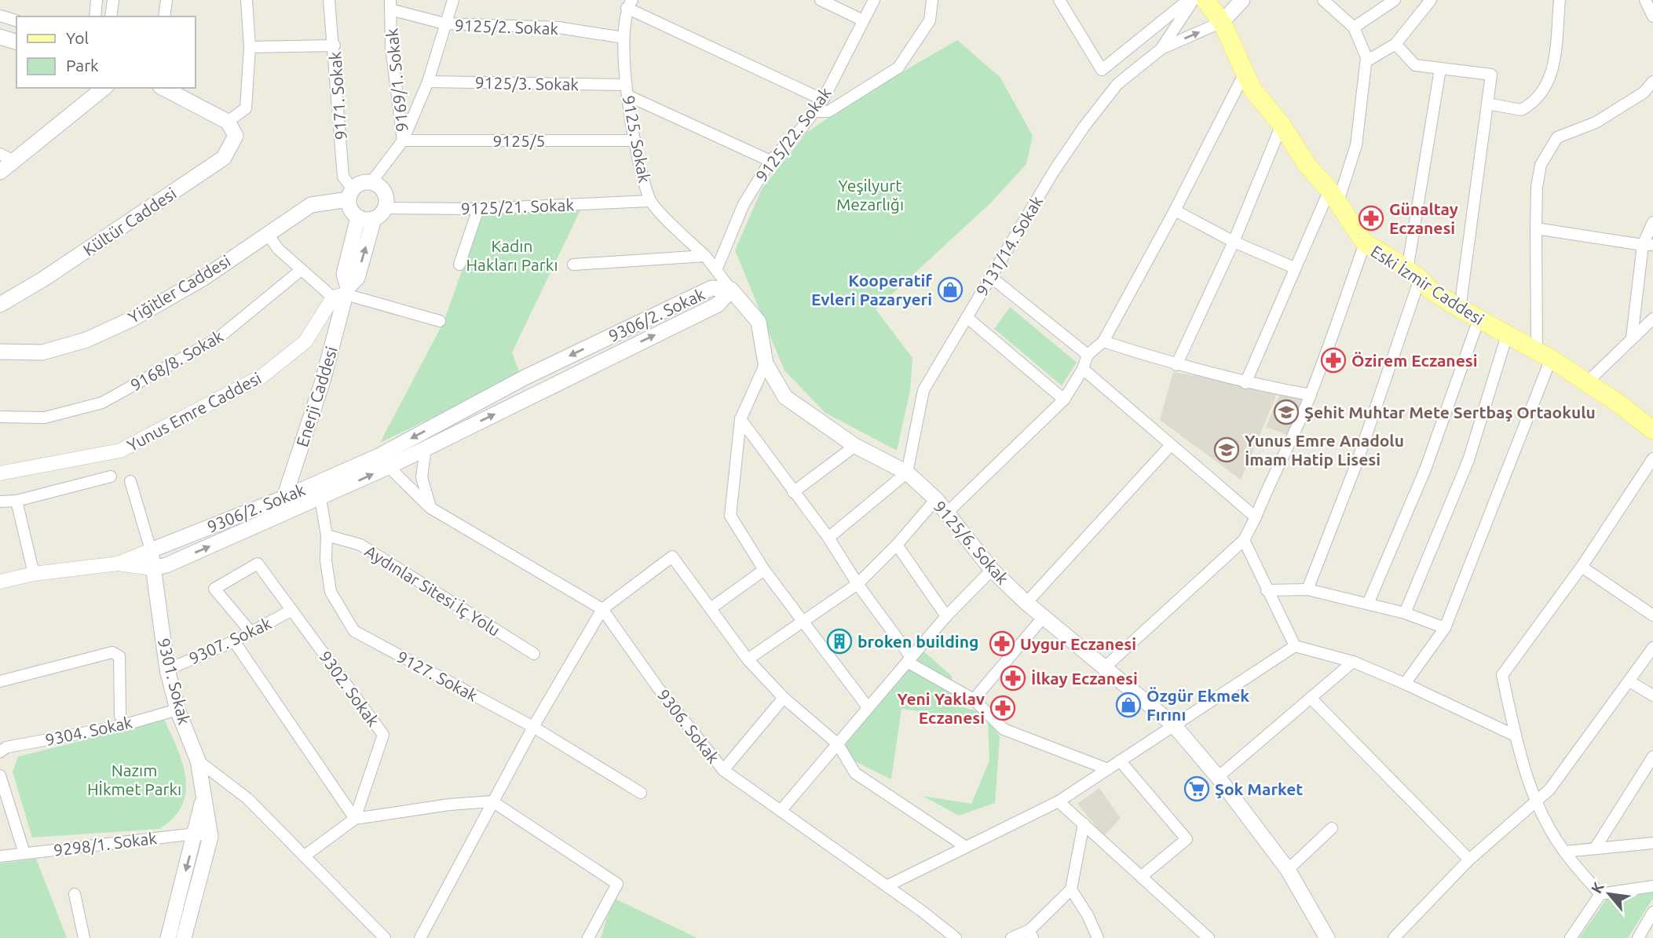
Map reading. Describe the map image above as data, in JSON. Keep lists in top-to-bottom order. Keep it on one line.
{"streets":{"main road":["Kültür Caddesi","Eski İzmir Caddesi","Yiğitler Caddesi","9306/2. Sokak","Enerji Caddesi","Yunus Emre Caddesi","9125/6. Sokak","9301. Sokak"],"street":["9125/2. Sokak","9169/1. Sokak","9125/3. Sokak","9171. Sokak","9125/22. Sokak","9125. Sokak","9125/5","9125/21. Sokak","9131/14. Sokak","9168/8. Sokak","Aydınlar Sitesi İç Yolu","9307. Sokak","9127. Sokak","9302. Sokak","9306. Sokak","9304. Sokak","9298/1. Sokak"]},"crossings":[["9125/2. Sokak","9169/1. Sokak"],["9125/2. Sokak","9125. Sokak"],["9169/1. Sokak","9171. Sokak"],["9169/1. Sokak","9125/5"],["9169/1. Sokak","9125/21. Sokak"],["9169/1. Sokak","Yiğitler Caddesi"],["9169/1. Sokak","Yunus Emre Caddesi"],["9125/3. Sokak","9125. Sokak"],["9171. Sokak","9125/21. Sokak"],["9171. Sokak","Yiğitler Caddesi"],["9171. Sokak","Yunus Emre Caddesi"],["9125/22. Sokak","9125/6. Sokak"],["9125. Sokak","9125/5"],["9125. Sokak","9125/21. Sokak"],["9125. Sokak","9125/6. Sokak"],["9125/21. Sokak","Yiğitler Caddesi"],["9125/21. Sokak","Yunus Emre Caddesi"],["9131/14. Sokak","Eski İzmir Caddesi"],["9131/14. Sokak","9125/6. Sokak"],["Yiğitler Caddesi","Yunus Emre Caddesi"],["9306/2. Sokak","Enerji Caddesi"],["9306/2. Sokak","9125/6. Sokak"],["9306/2. Sokak","9127. Sokak"],["9306/2. Sokak","9301. Sokak"],["9306/2. Sokak","9306. Sokak"],["Enerji Caddesi","Yunus Emre Caddesi"],["Aydınlar Sitesi İç Yolu","9127. Sokak"],["9307. Sokak","9301. Sokak"],["9307. Sokak","9302. Sokak"],["9301. Sokak","9304. Sokak"],["9301. Sokak","9298/1. Sokak"]],"parks":["Yeşilyurt Mezarlığı","Kadın Hakları Parkı","Nazım Hİkmet Parkı"],"places":{"pharmacy":["Günaltay Eczanesi","Özirem Eczanesi","Uygur Eczanesi","İlkay Eczanesi","Yeni Yaklav Eczanesi"],"shop":["Kooperatif Evleri Pazaryeri","Özgür Ekmek Fırını"],"school or university":["Şehit Muhtar Mete Sertbaş Ortaokulu","Yunus Emre Anadolu İmam Hatip Lisesi"],"building":["broken building"],"supermarket":["Şok Market"]},"legend":["Yol","Park"],"north":"top left"}
